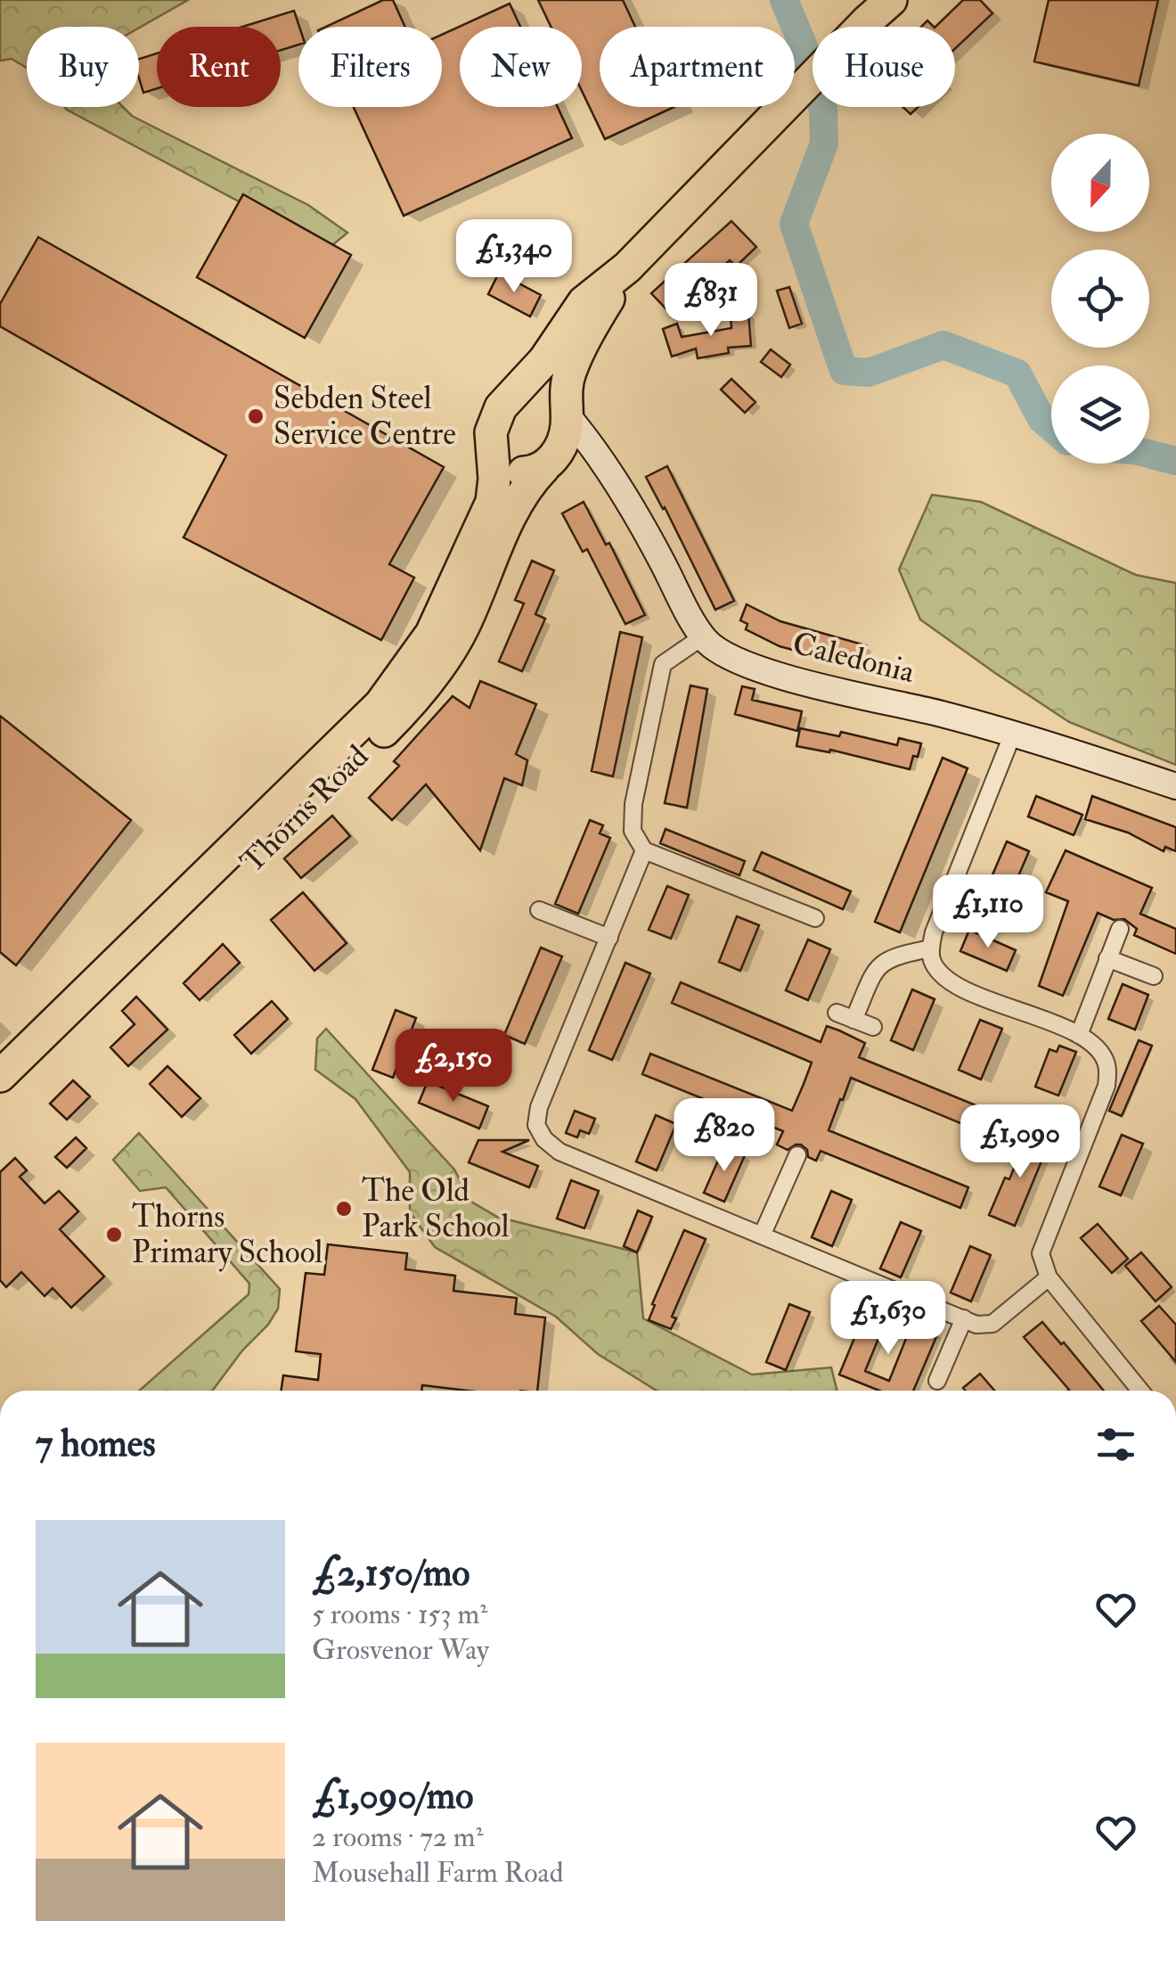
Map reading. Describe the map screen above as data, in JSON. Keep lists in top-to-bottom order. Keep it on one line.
{"streets":{"highway":["Thorns Road"],"street":["Caledonia"]},"crossings":[["Caledonia","Thorns Road"]],"places":["Sebden Steel Service Centre","The Old Park School","Thorns Primary School"],"north":"bottom","page":{"chip":["Buy","Rent","Filters","New","Apartment","House"],"price":["£1,340","£831","£1,110","£2,150","£820","£1,090","£1,630"],"heading":"7 homes","list":[{"name":"£2,150/mo","note":"5 rooms · 153 m² · Grosvenor Way"},{"name":"£1,090/mo","note":"2 rooms · 72 m² · Mousehall Farm Road"}]}}
